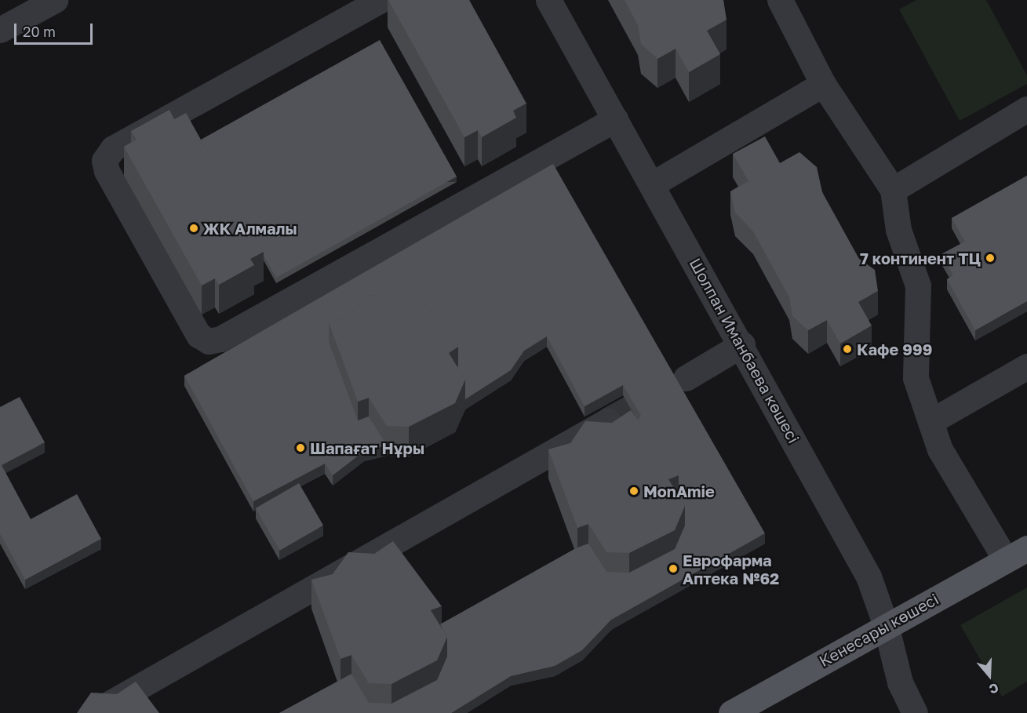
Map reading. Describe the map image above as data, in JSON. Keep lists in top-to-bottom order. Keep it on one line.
{"streets":{"main road":["Кенесары көшесі"],"street":["Шолпан Иманбаева көшесі"]},"crossings":[["Шолпан Иманбаева көшесі","Кенесары көшесі"]],"places":["ЖК Алмалы","7 континент ТЦ","Кафе 999","Шапағат Нұры","MonAmie","Еврофарма Аптека №62"],"scale_bar":"20 m","north":"bottom"}
